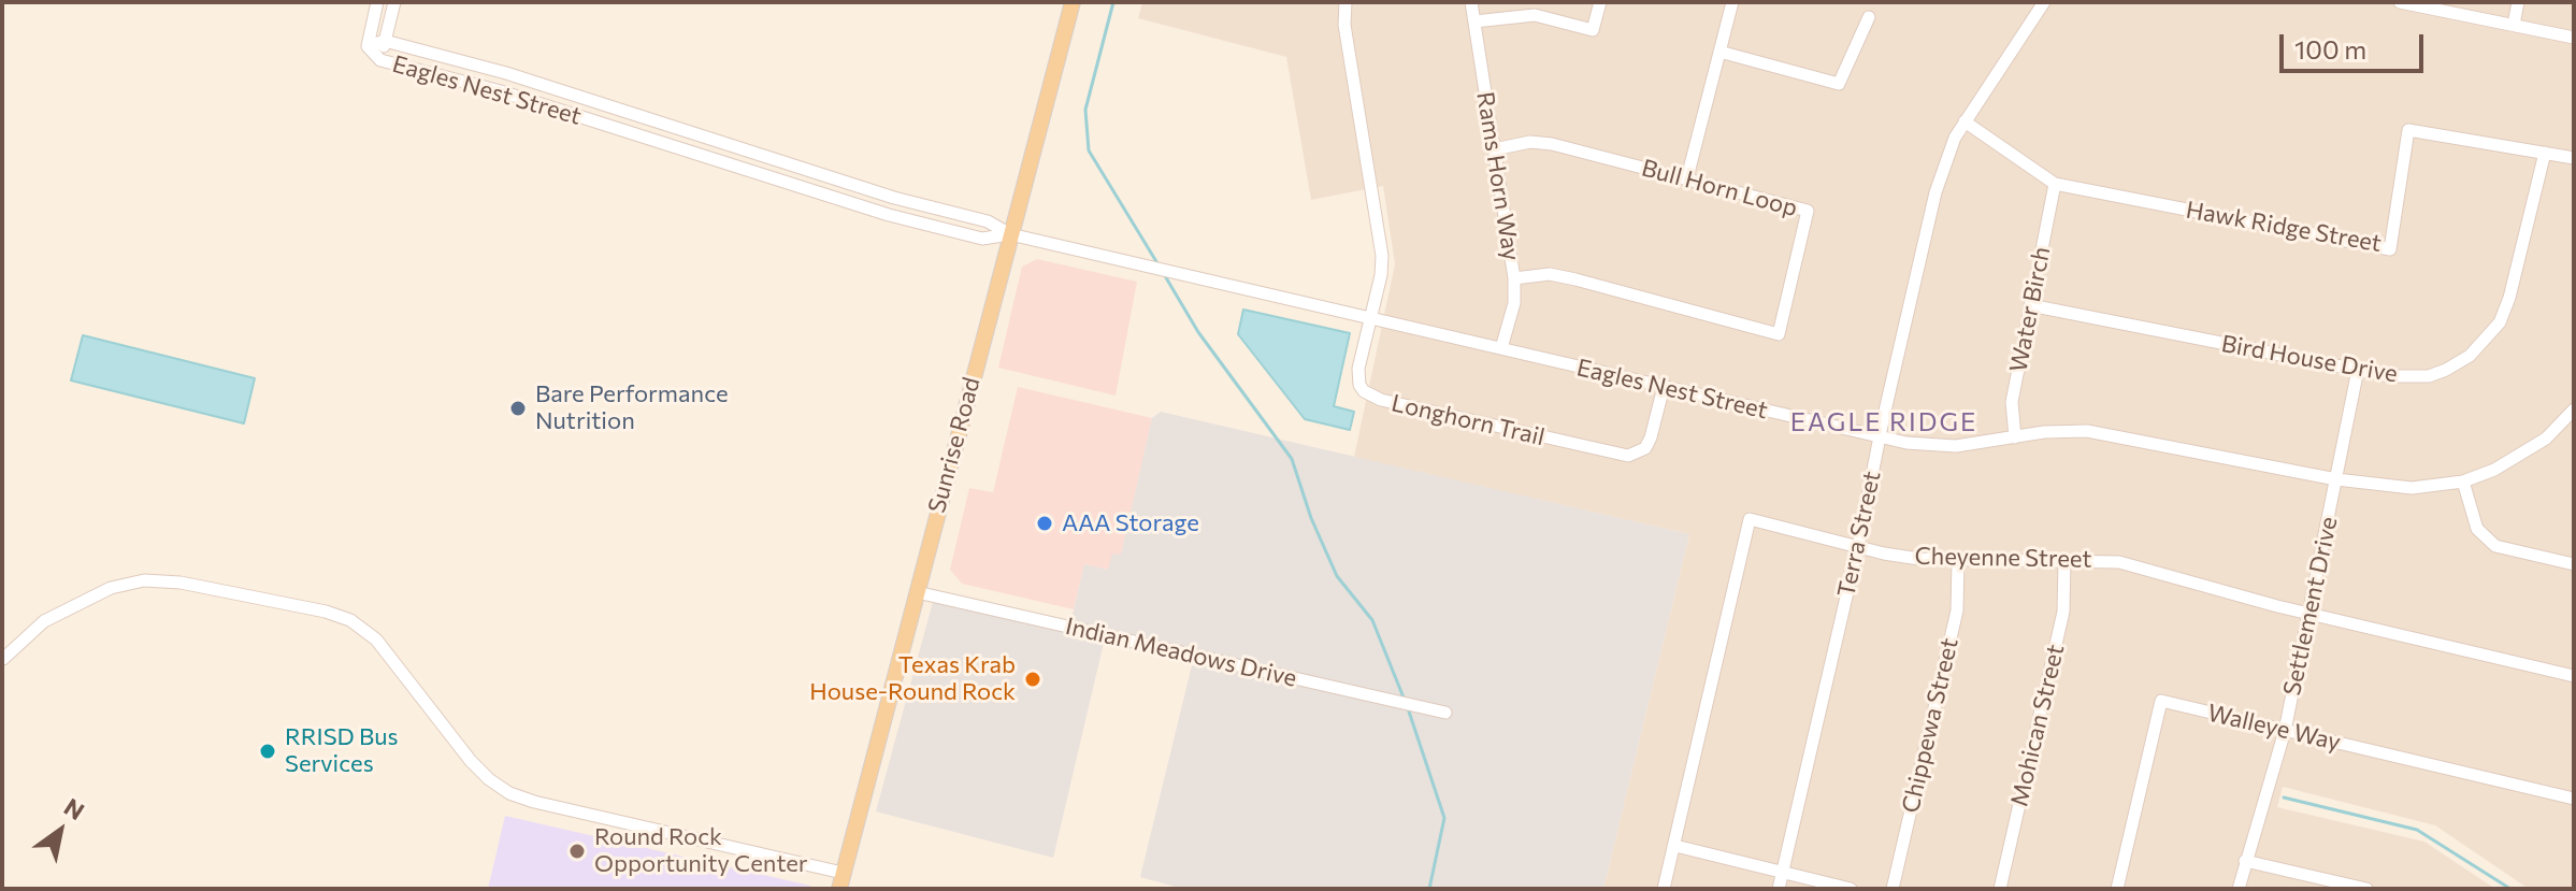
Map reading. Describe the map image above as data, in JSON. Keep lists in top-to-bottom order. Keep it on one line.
{"streets":{"main road":["Sunrise Road"],"street":["Eagles Nest Street","Rams Horn Way","Bull Horn Loop","Hawk Ridge Street","Water Birch","Bird House Drive","Longhorn Trail","Terra Street","Cheyenne Street","Settlement Drive","Indian Meadows Drive","Chippewa Street","Mohican Street","Walleye Way"]},"crossings":[["Eagles Nest Street","Rams Horn Way"],["Eagles Nest Street","Water Birch"],["Eagles Nest Street","Longhorn Trail"],["Eagles Nest Street","Sunrise Road"],["Eagles Nest Street","Terra Street"],["Eagles Nest Street","Settlement Drive"],["Rams Horn Way","Bull Horn Loop"],["Hawk Ridge Street","Water Birch"],["Hawk Ridge Street","Bird House Drive"],["Hawk Ridge Street","Terra Street"],["Water Birch","Bird House Drive"],["Bird House Drive","Settlement Drive"],["Sunrise Road","Indian Meadows Drive"],["Terra Street","Cheyenne Street"],["Cheyenne Street","Settlement Drive"],["Cheyenne Street","Chippewa Street"],["Cheyenne Street","Mohican Street"],["Settlement Drive","Walleye Way"]],"districts":["EAGLE RIDGE"],"places":["Bare Performance Nutrition","AAA Storage","Texas Krab House-Round Rock","RRISD Bus Services","Round Rock Opportunity Center"],"scale_bar":"100 m","north":"top right"}
